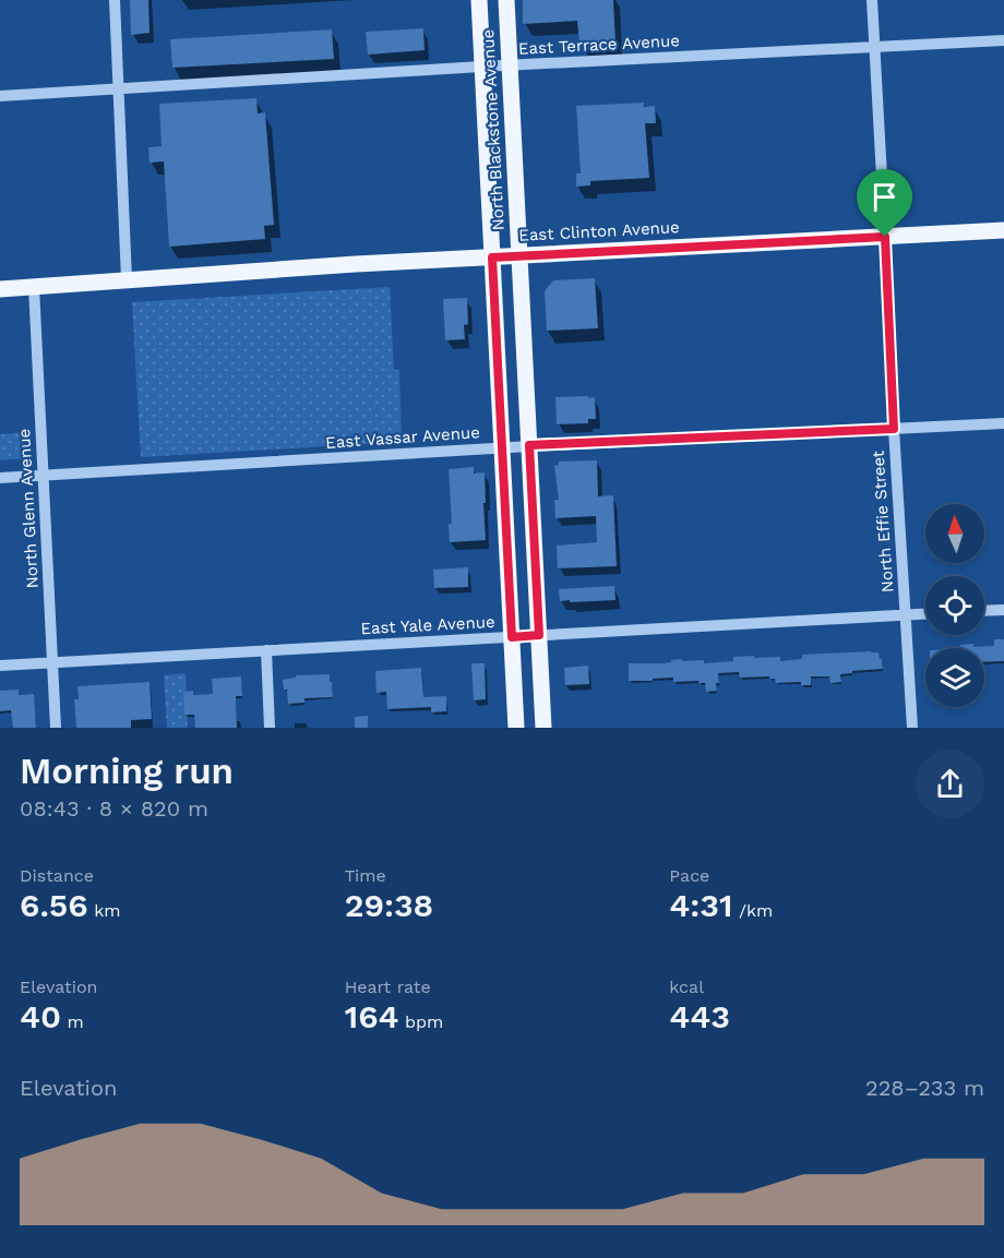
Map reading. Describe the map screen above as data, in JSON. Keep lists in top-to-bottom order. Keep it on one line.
{"streets":{"main road":["North Blackstone Avenue","East Clinton Avenue"],"street":["East Terrace Avenue","East Vassar Avenue","North Glenn Avenue","North Effie Street","East Yale Avenue"]},"crossings":[["East Terrace Avenue","North Blackstone Avenue"],["East Terrace Avenue","North Effie Street"],["North Blackstone Avenue","East Clinton Avenue"],["North Blackstone Avenue","East Vassar Avenue"],["North Blackstone Avenue","East Yale Avenue"],["East Clinton Avenue","North Glenn Avenue"],["East Clinton Avenue","North Effie Street"],["East Vassar Avenue","North Glenn Avenue"],["East Vassar Avenue","North Effie Street"],["North Glenn Avenue","East Yale Avenue"],["North Effie Street","East Yale Avenue"]],"north":"top","page":{"heading":["Morning run","08:43 · 8 × 820 m"],"stats":[["Distance","6.56 km"],["Time","29:38"],["Pace","4:31 /km"],["Elevation","40 m"],["Heart rate","164 bpm"],["kcal","443"]],"chart":["Elevation","228–233 m"]}}
